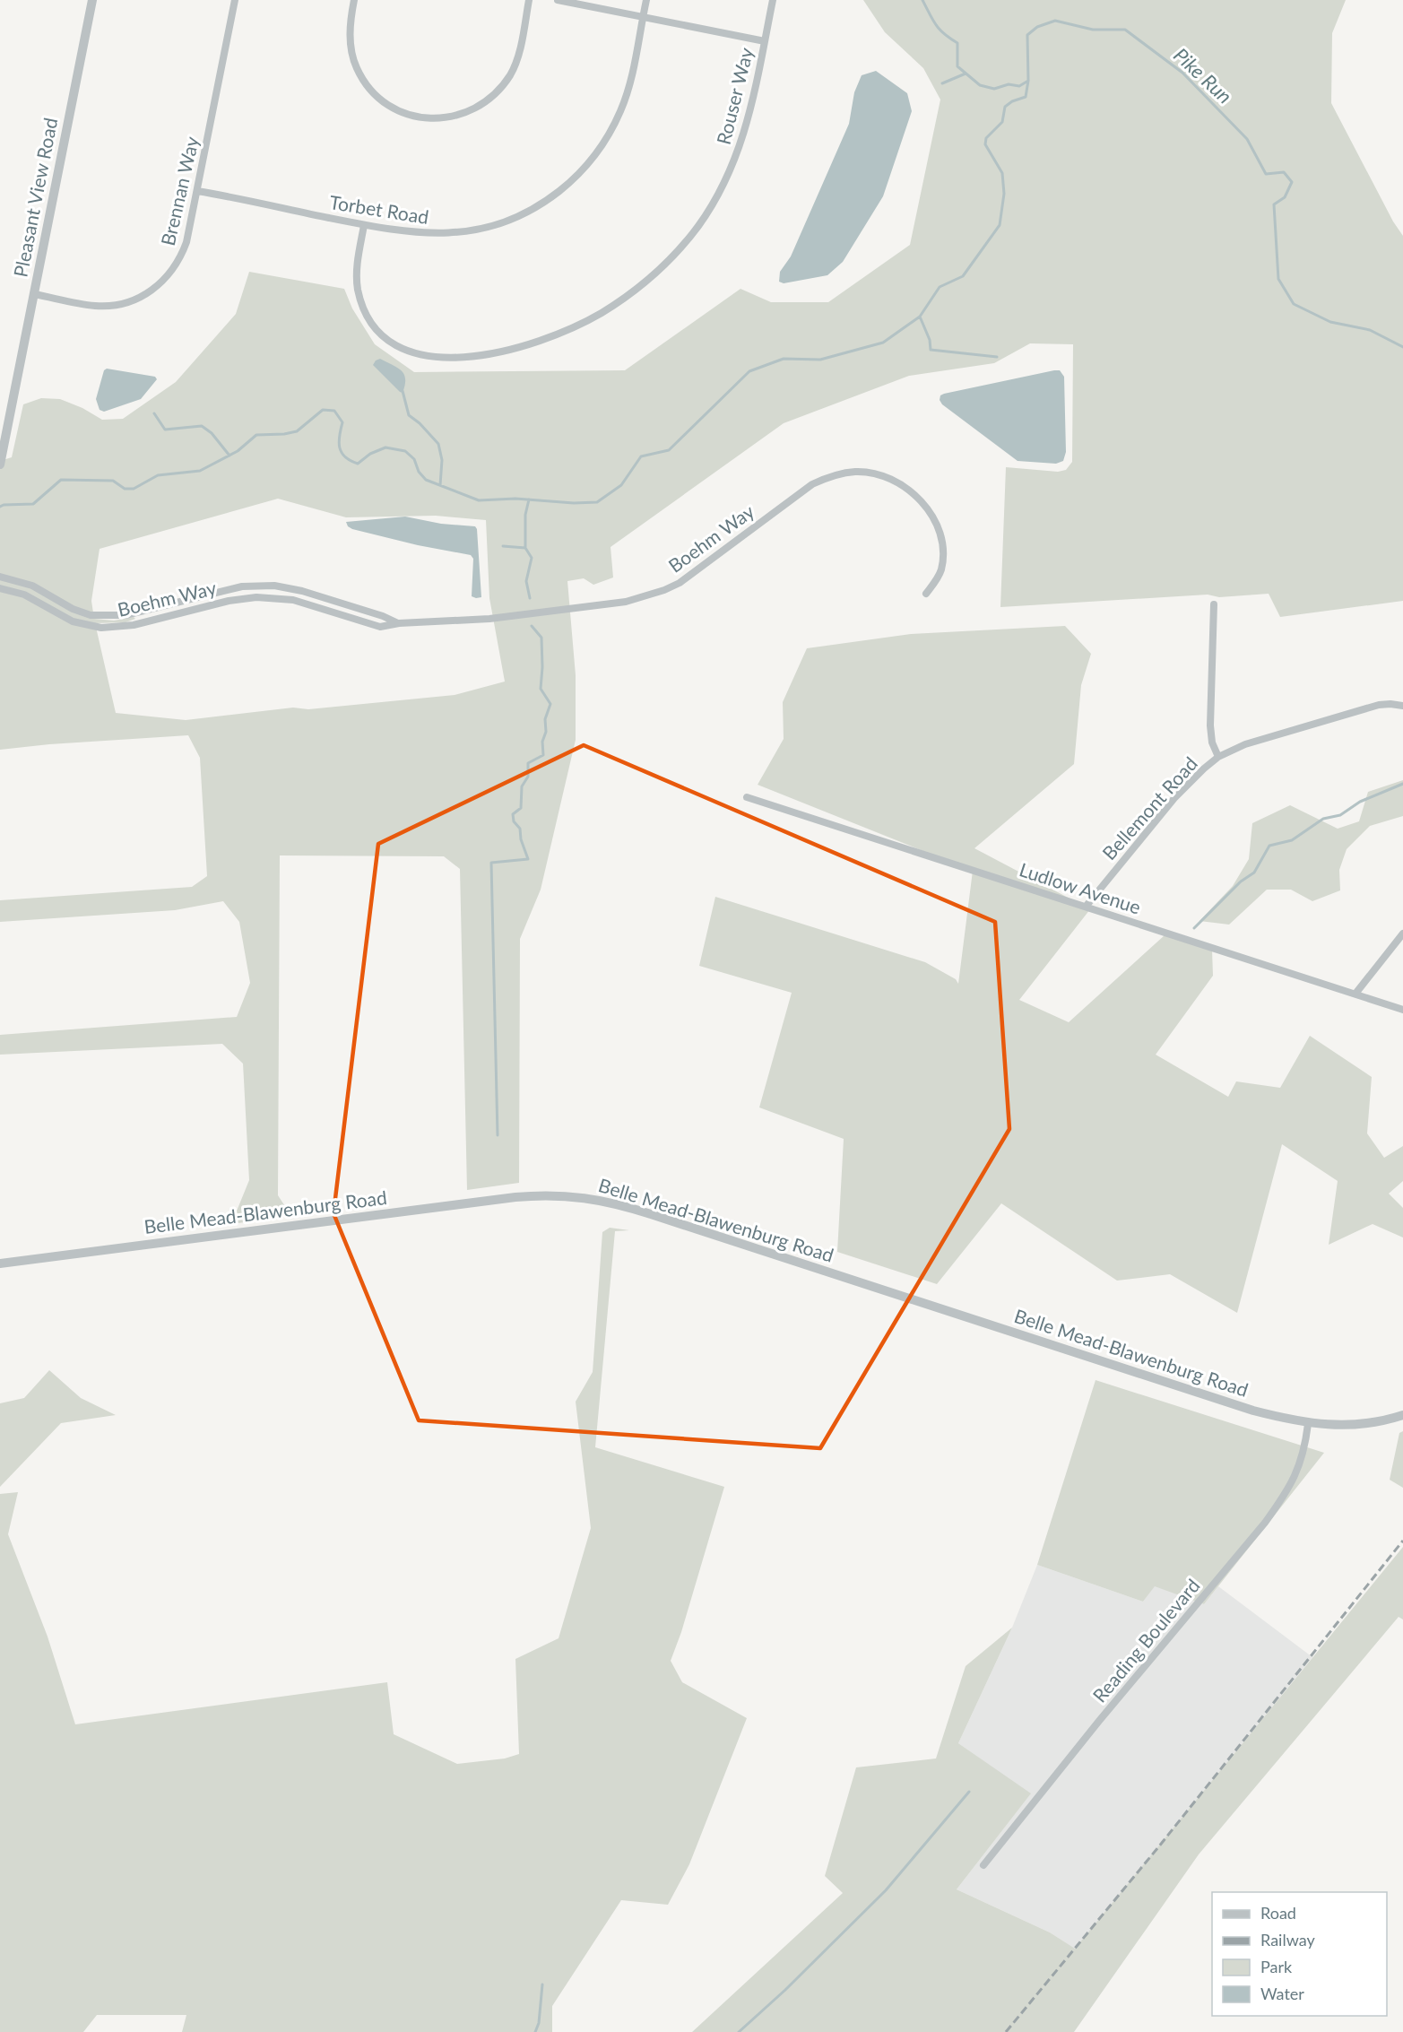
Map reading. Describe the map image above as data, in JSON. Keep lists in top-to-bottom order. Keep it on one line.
{"streets":{"street":["Rouser Way","Brennan Way","Pleasant View Road","Torbet Road","Boehm Way","Bellemont Road","Ludlow Avenue","Belle Mead-Blawenburg Road","Reading Boulevard"]},"crossings":[["Rouser Way","Torbet Road"],["Brennan Way","Pleasant View Road"],["Brennan Way","Torbet Road"],["Bellemont Road","Ludlow Avenue"],["Belle Mead-Blawenburg Road","Reading Boulevard"]],"water":["Pike Run"],"legend":["Road","Railway","Park","Water"]}
